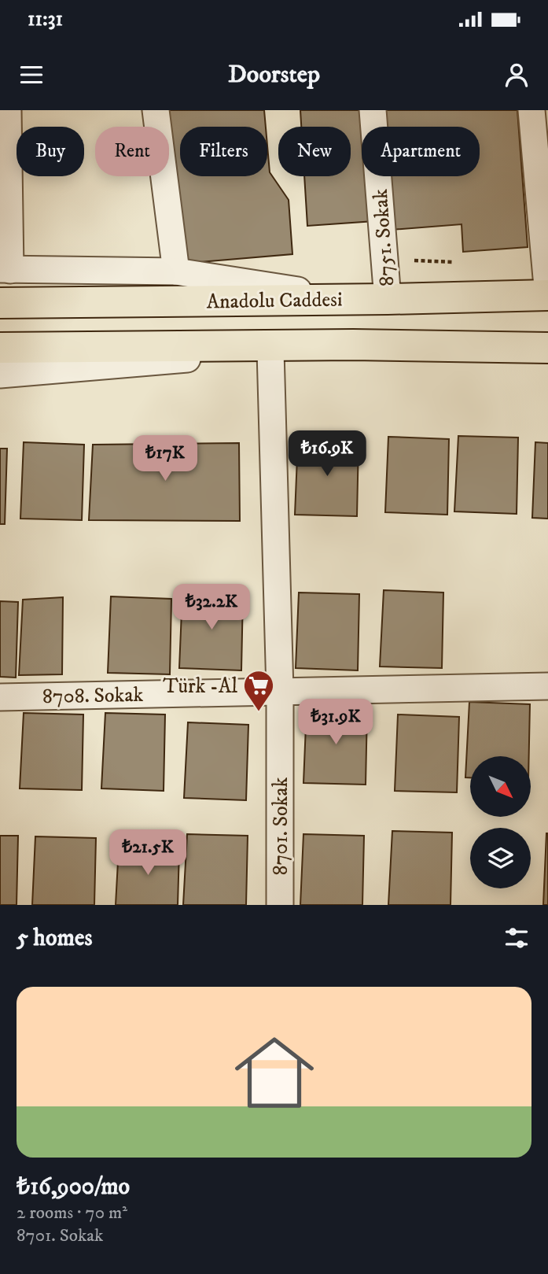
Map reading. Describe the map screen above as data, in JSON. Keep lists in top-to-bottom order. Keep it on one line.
{"streets":{"highway":["Anadolu Caddesi"],"street":["8751. Sokak","8708. Sokak","8701. Sokak"]},"crossings":[["8751. Sokak","Anadolu Caddesi"],["8708. Sokak","8701. Sokak"]],"places":{"supermarket":["Türk -Al"]},"north":"bottom right","page":{"status":"11:31","header":"Doorstep","chip":["Buy","Rent","Filters","New","Apartment"],"price":["₺16.9K","₺17K","₺32.2K","₺31.9K","₺21.5K"],"heading":"5 homes","list":[{"name":"₺16,900/mo","note":"2 rooms · 70 m² · 8701. Sokak"}]}}
